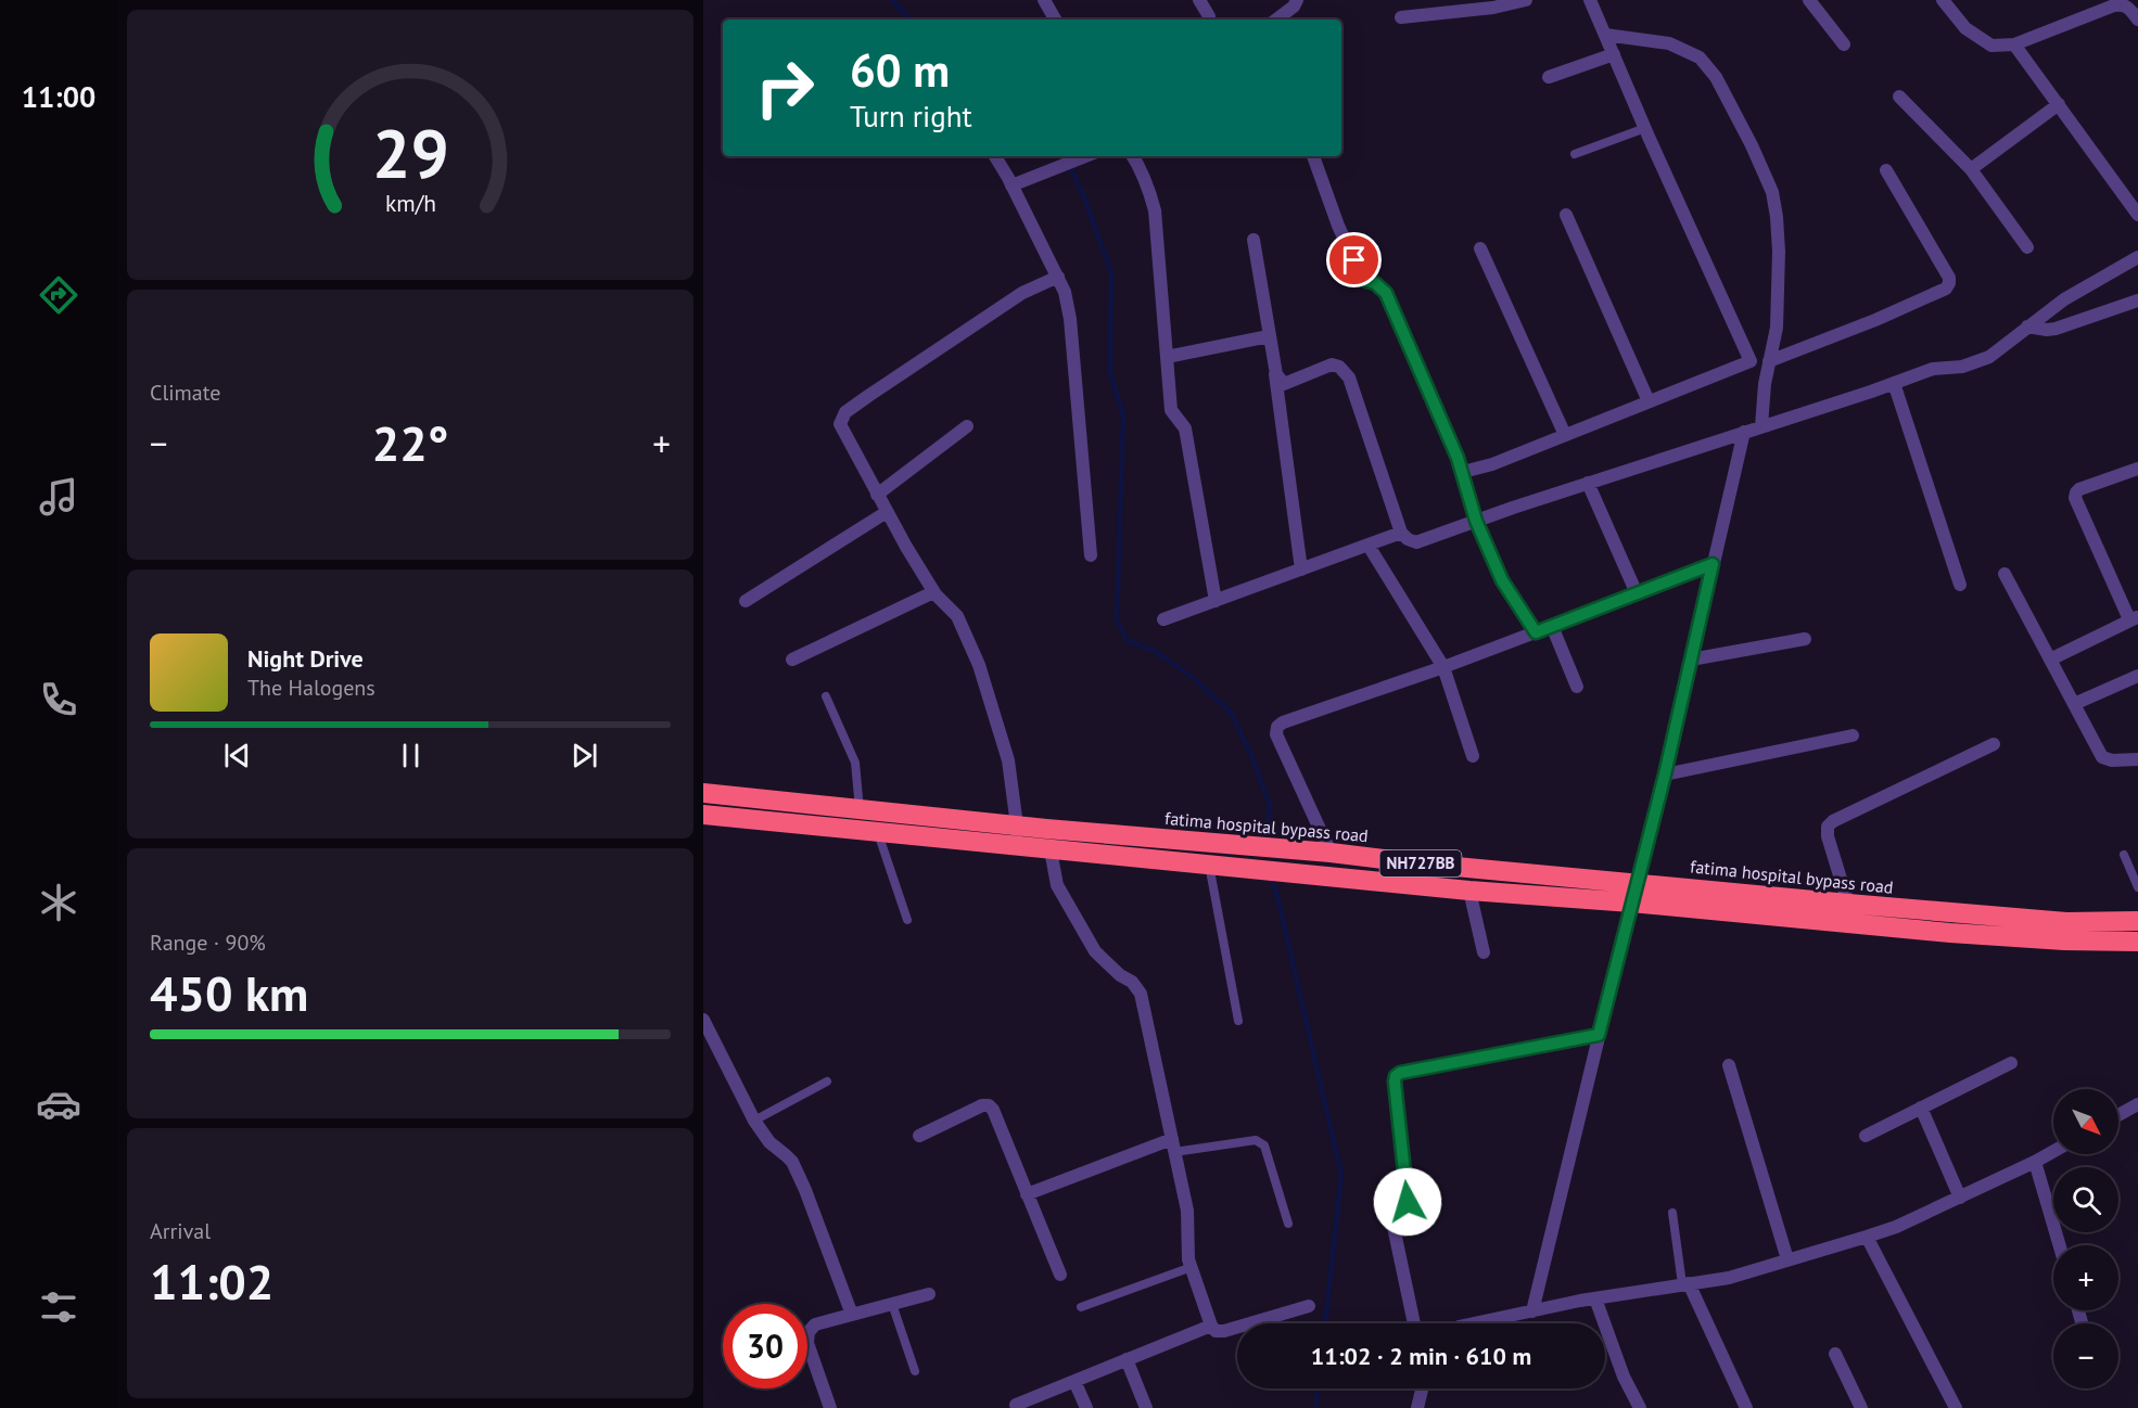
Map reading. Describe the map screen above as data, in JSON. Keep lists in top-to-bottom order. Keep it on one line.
{"streets":{"highway":["fatima hospital bypass road","NH727BB"]},"north":"bottom right","page":{"tabs":"11:00","turn":["60 m","Turn right"],"tile":["Climate",["Range · 90%","450 km"],["Arrival","11:02"]],"heat":["−","22°","+"],"song":["Night Drive","The Halogens"],"map_buttons":["+","−"],"limit":"30","trip":"11:02 · 2 min · 610 m","gauge":["29","km/h"]}}
